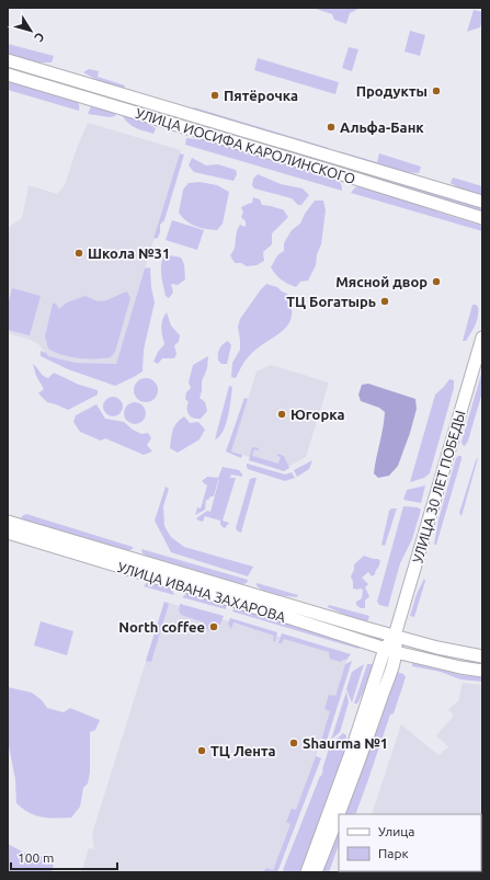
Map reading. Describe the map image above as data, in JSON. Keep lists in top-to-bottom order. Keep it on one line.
{"streets":{"main road":["УЛИЦА ИОСИФА КАРОЛИНСКОГО","УЛИЦА 30 ЛЕТ ПОБЕДЫ","УЛИЦА ИВАНА ЗАХАРОВА"]},"crossings":[["УЛИЦА 30 ЛЕТ ПОБЕДЫ","УЛИЦА ИВАНА ЗАХАРОВА"]],"places":["Продукты","Пятёрочка","Альфа-Банк","Школа №31","Мясной двор","ТЦ Богатырь","Югорка","North coffee","Shaurma №1","ТЦ Лента"],"legend":["Улица","Парк"],"scale_bar":"100 m","north":"bottom right"}
